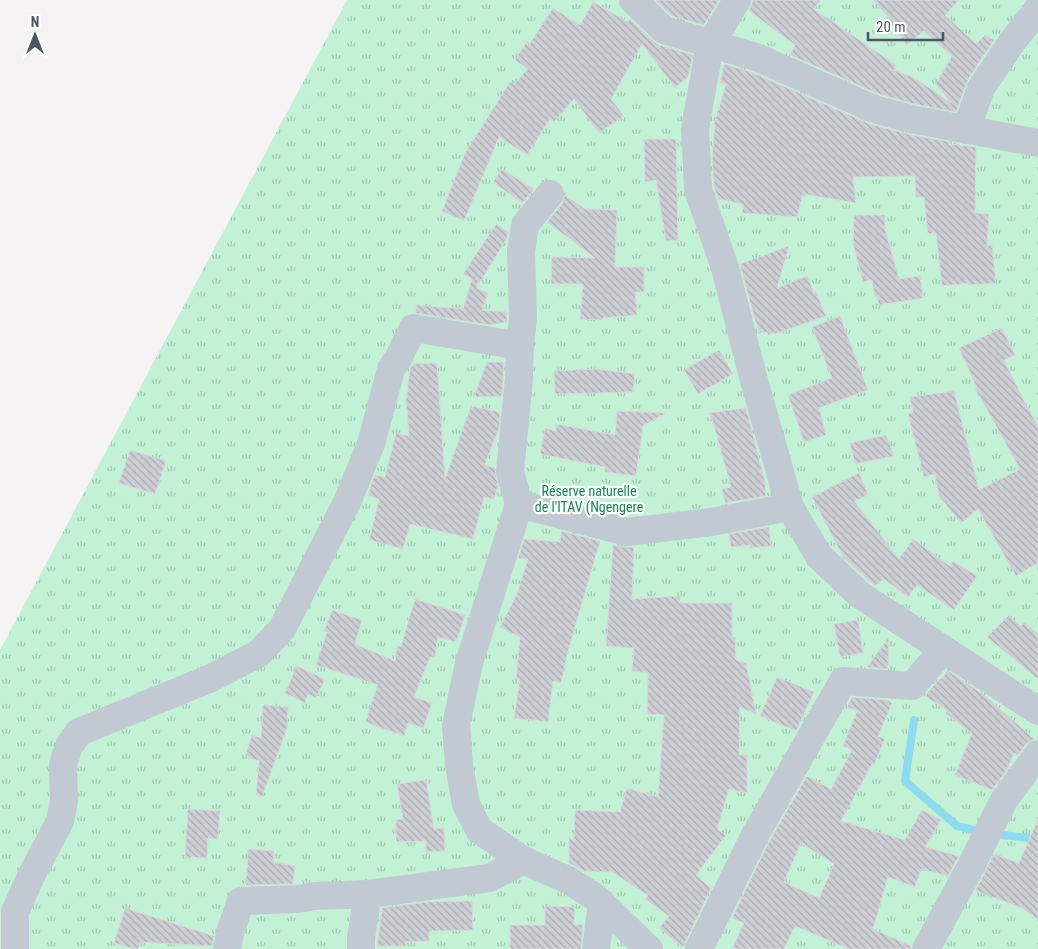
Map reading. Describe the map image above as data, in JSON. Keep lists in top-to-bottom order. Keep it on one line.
{"parks":["Réserve naturelle de l'ITAV (Ngengere"],"scale_bar":"20 m","north":"top"}
